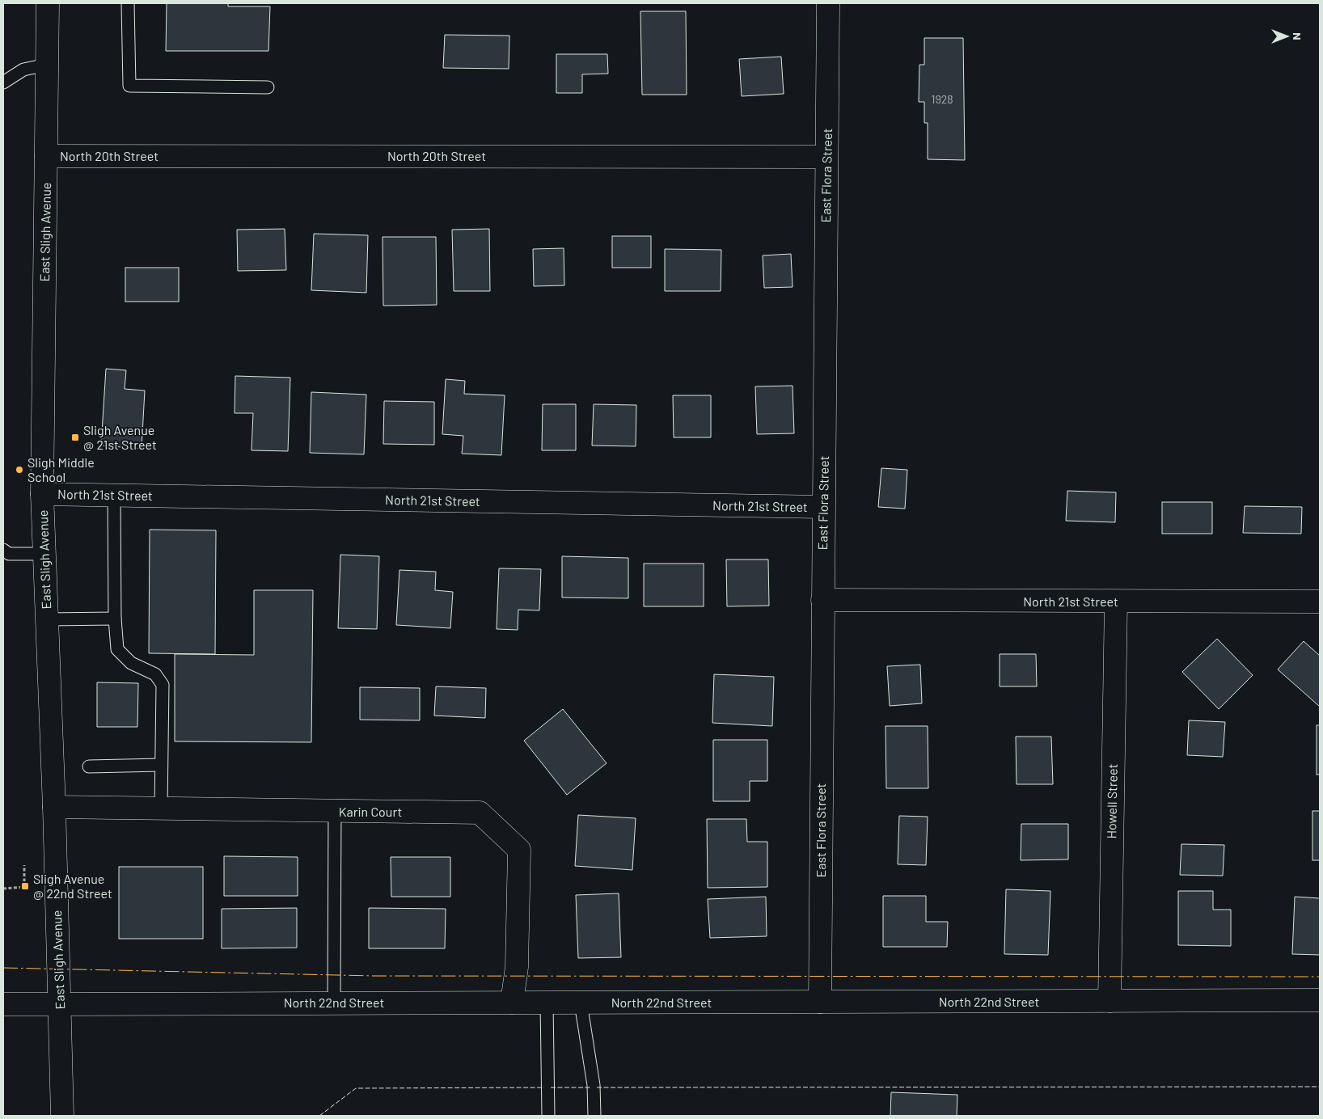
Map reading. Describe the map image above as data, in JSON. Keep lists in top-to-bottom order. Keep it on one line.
{"streets":{"street":["North 20th Street","East Flora Street","East Sligh Avenue","North 21st Street","Howell Street","Karin Court","North 22nd Street"]},"crossings":[["North 20th Street","East Flora Street"],["North 20th Street","East Sligh Avenue"],["East Flora Street","North 21st Street"],["East Flora Street","North 22nd Street"],["East Sligh Avenue","North 21st Street"],["East Sligh Avenue","Karin Court"],["East Sligh Avenue","North 22nd Street"],["North 21st Street","Howell Street"],["Howell Street","North 22nd Street"],["Karin Court","North 22nd Street"]],"places":{"transit":["Sligh Avenue @ 21st Street","Sligh Avenue @ 22nd Street"],"other":["Sligh Middle School"]},"house_numbers":["1928"],"north":"right"}
